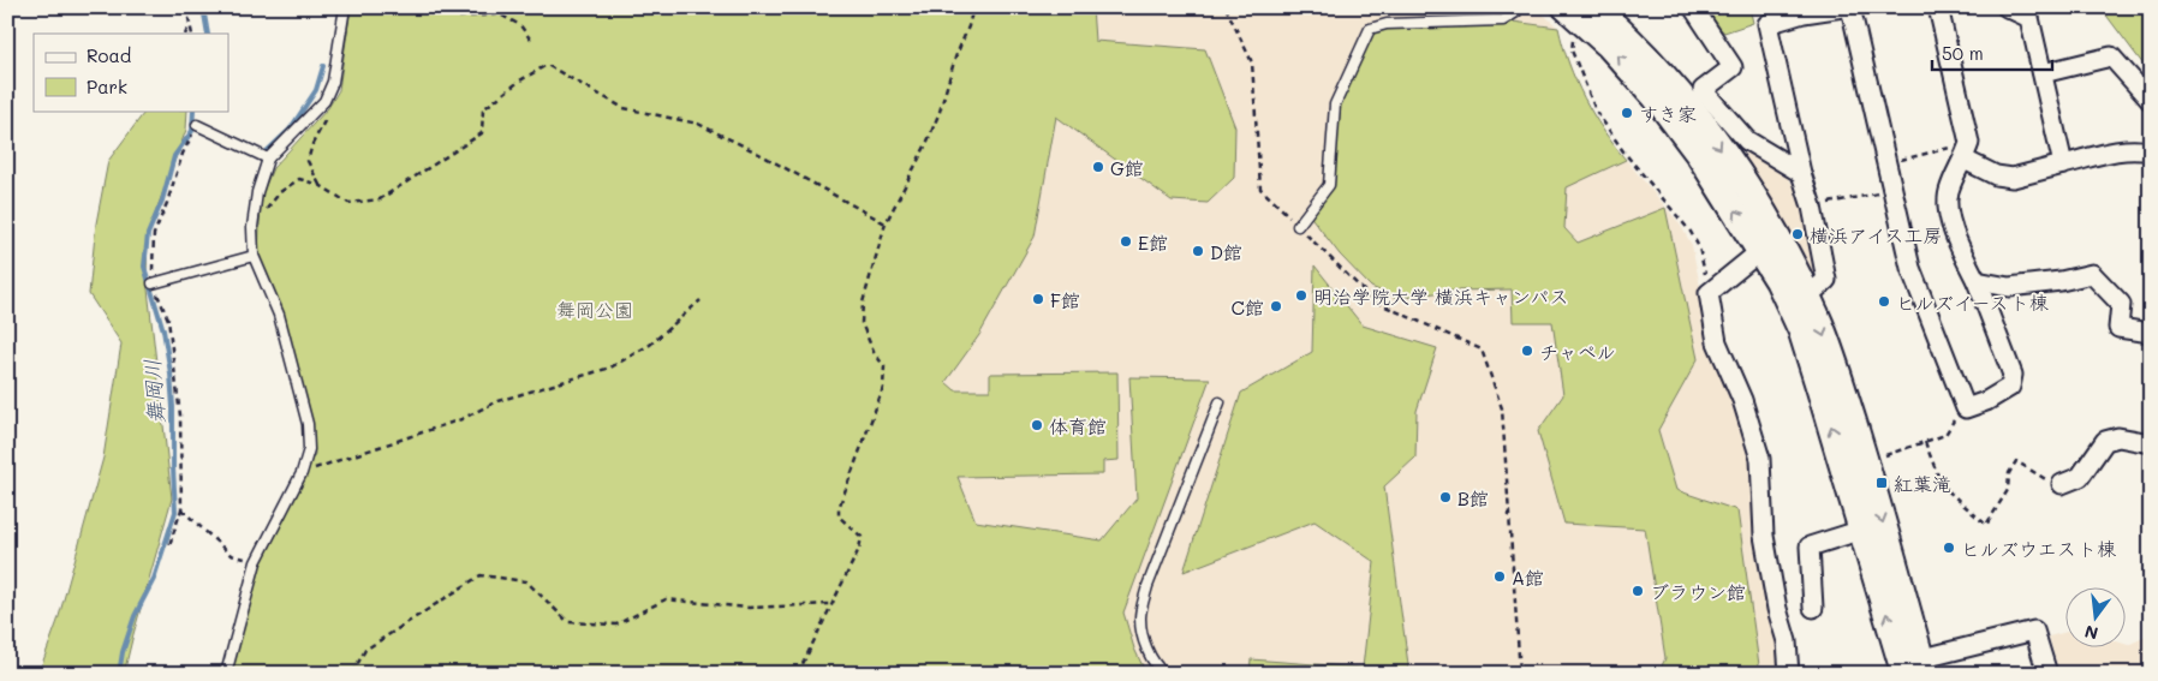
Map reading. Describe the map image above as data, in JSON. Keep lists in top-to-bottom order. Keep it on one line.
{"water":["舞岡川"],"parks":["舞岡公園"],"places":{"other":["すき家","G館","横浜アイス工房","E館","D館","明治学院大学 横浜キャンパス","F館","ヒルズイースト棟","C館","チャペル","体育館","B館","ヒルズウエスト棟","A館","ブラウン館"],"transit":["紅葉滝"]},"legend":["Road","Park"],"scale_bar":"50 m","north":"bottom"}
